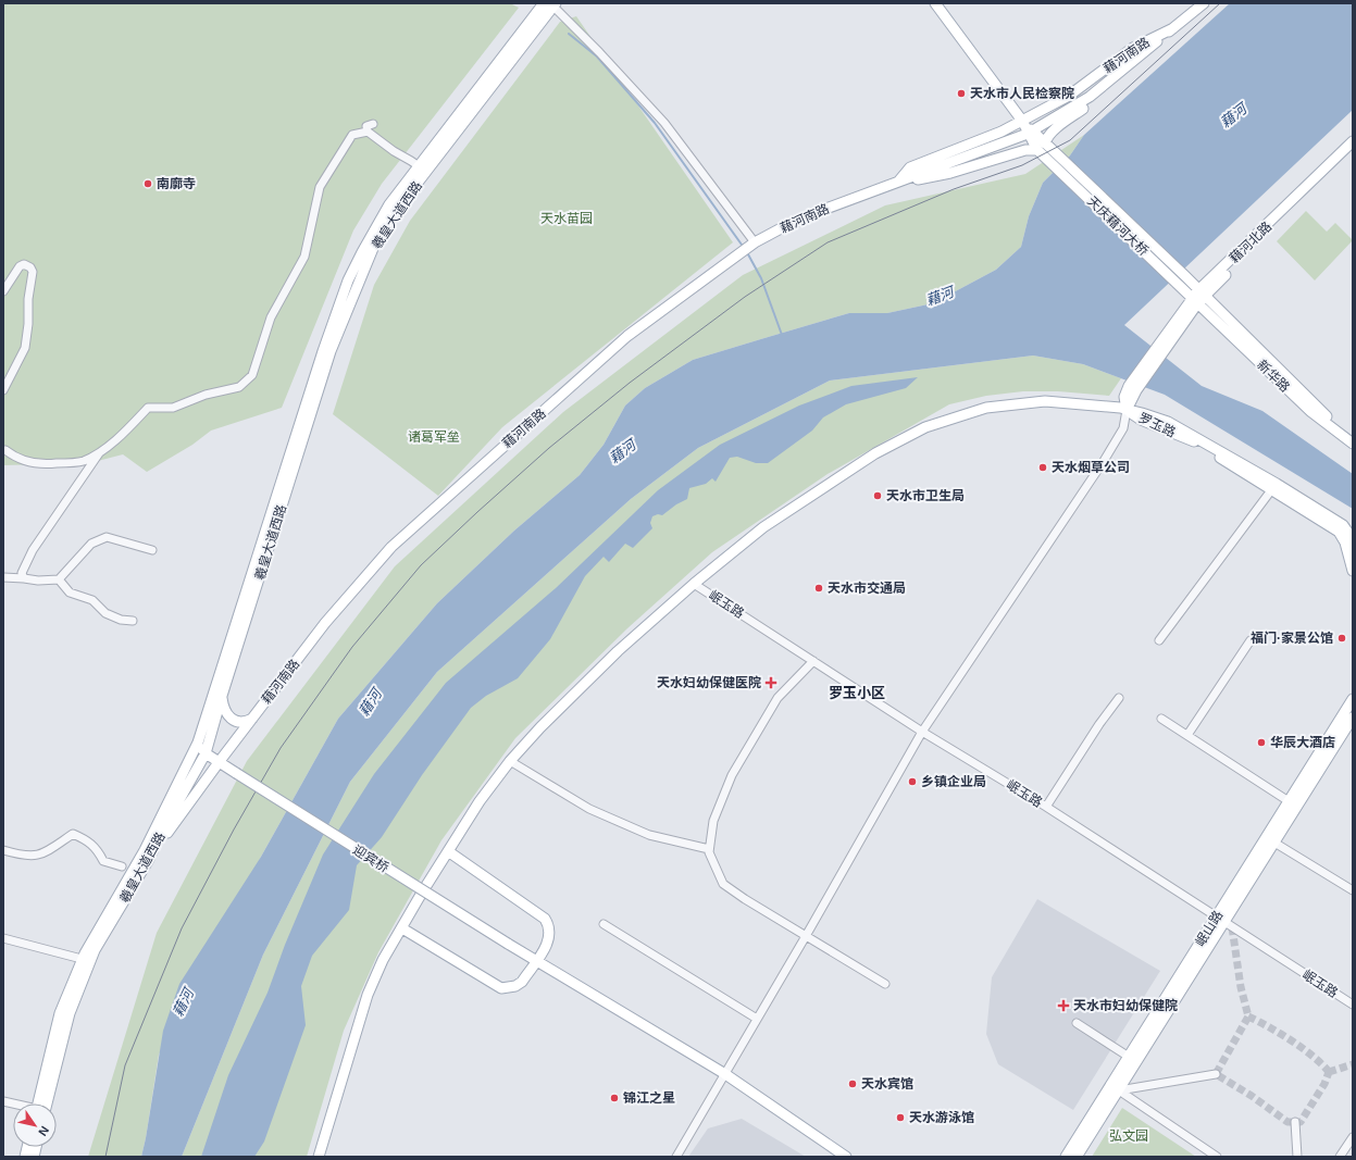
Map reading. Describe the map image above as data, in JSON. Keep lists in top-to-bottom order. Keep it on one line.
{"streets":{"main road":["藉河南路","羲皇大道西路","天庆藉河大桥","藉河北路","新华路","罗玉路","迎宾桥","岷山路"],"street":["岷玉路"]},"crossings":[["藉河南路","羲皇大道西路"],["藉河南路","天庆藉河大桥"],["藉河南路","迎宾桥"],["羲皇大道西路","迎宾桥"],["天庆藉河大桥","藉河北路"],["天庆藉河大桥","新华路"],["藉河北路","新华路"],["藉河北路","罗玉路"],["岷玉路","岷山路"]],"districts":["罗玉小区"],"water":["藉河"],"parks":["天水苗园","诸葛军垒","弘文园"],"places":{"other":["天水市人民检察院","南廓寺","天水烟草公司","天水市卫生局","天水市交通局","福门·家景公馆","华辰大酒店","乡镇企业局","天水宾馆","锦江之星","天水游泳馆"],"health":["天水妇幼保健医院","天水市妇幼保健院"]},"north":"bottom right"}
